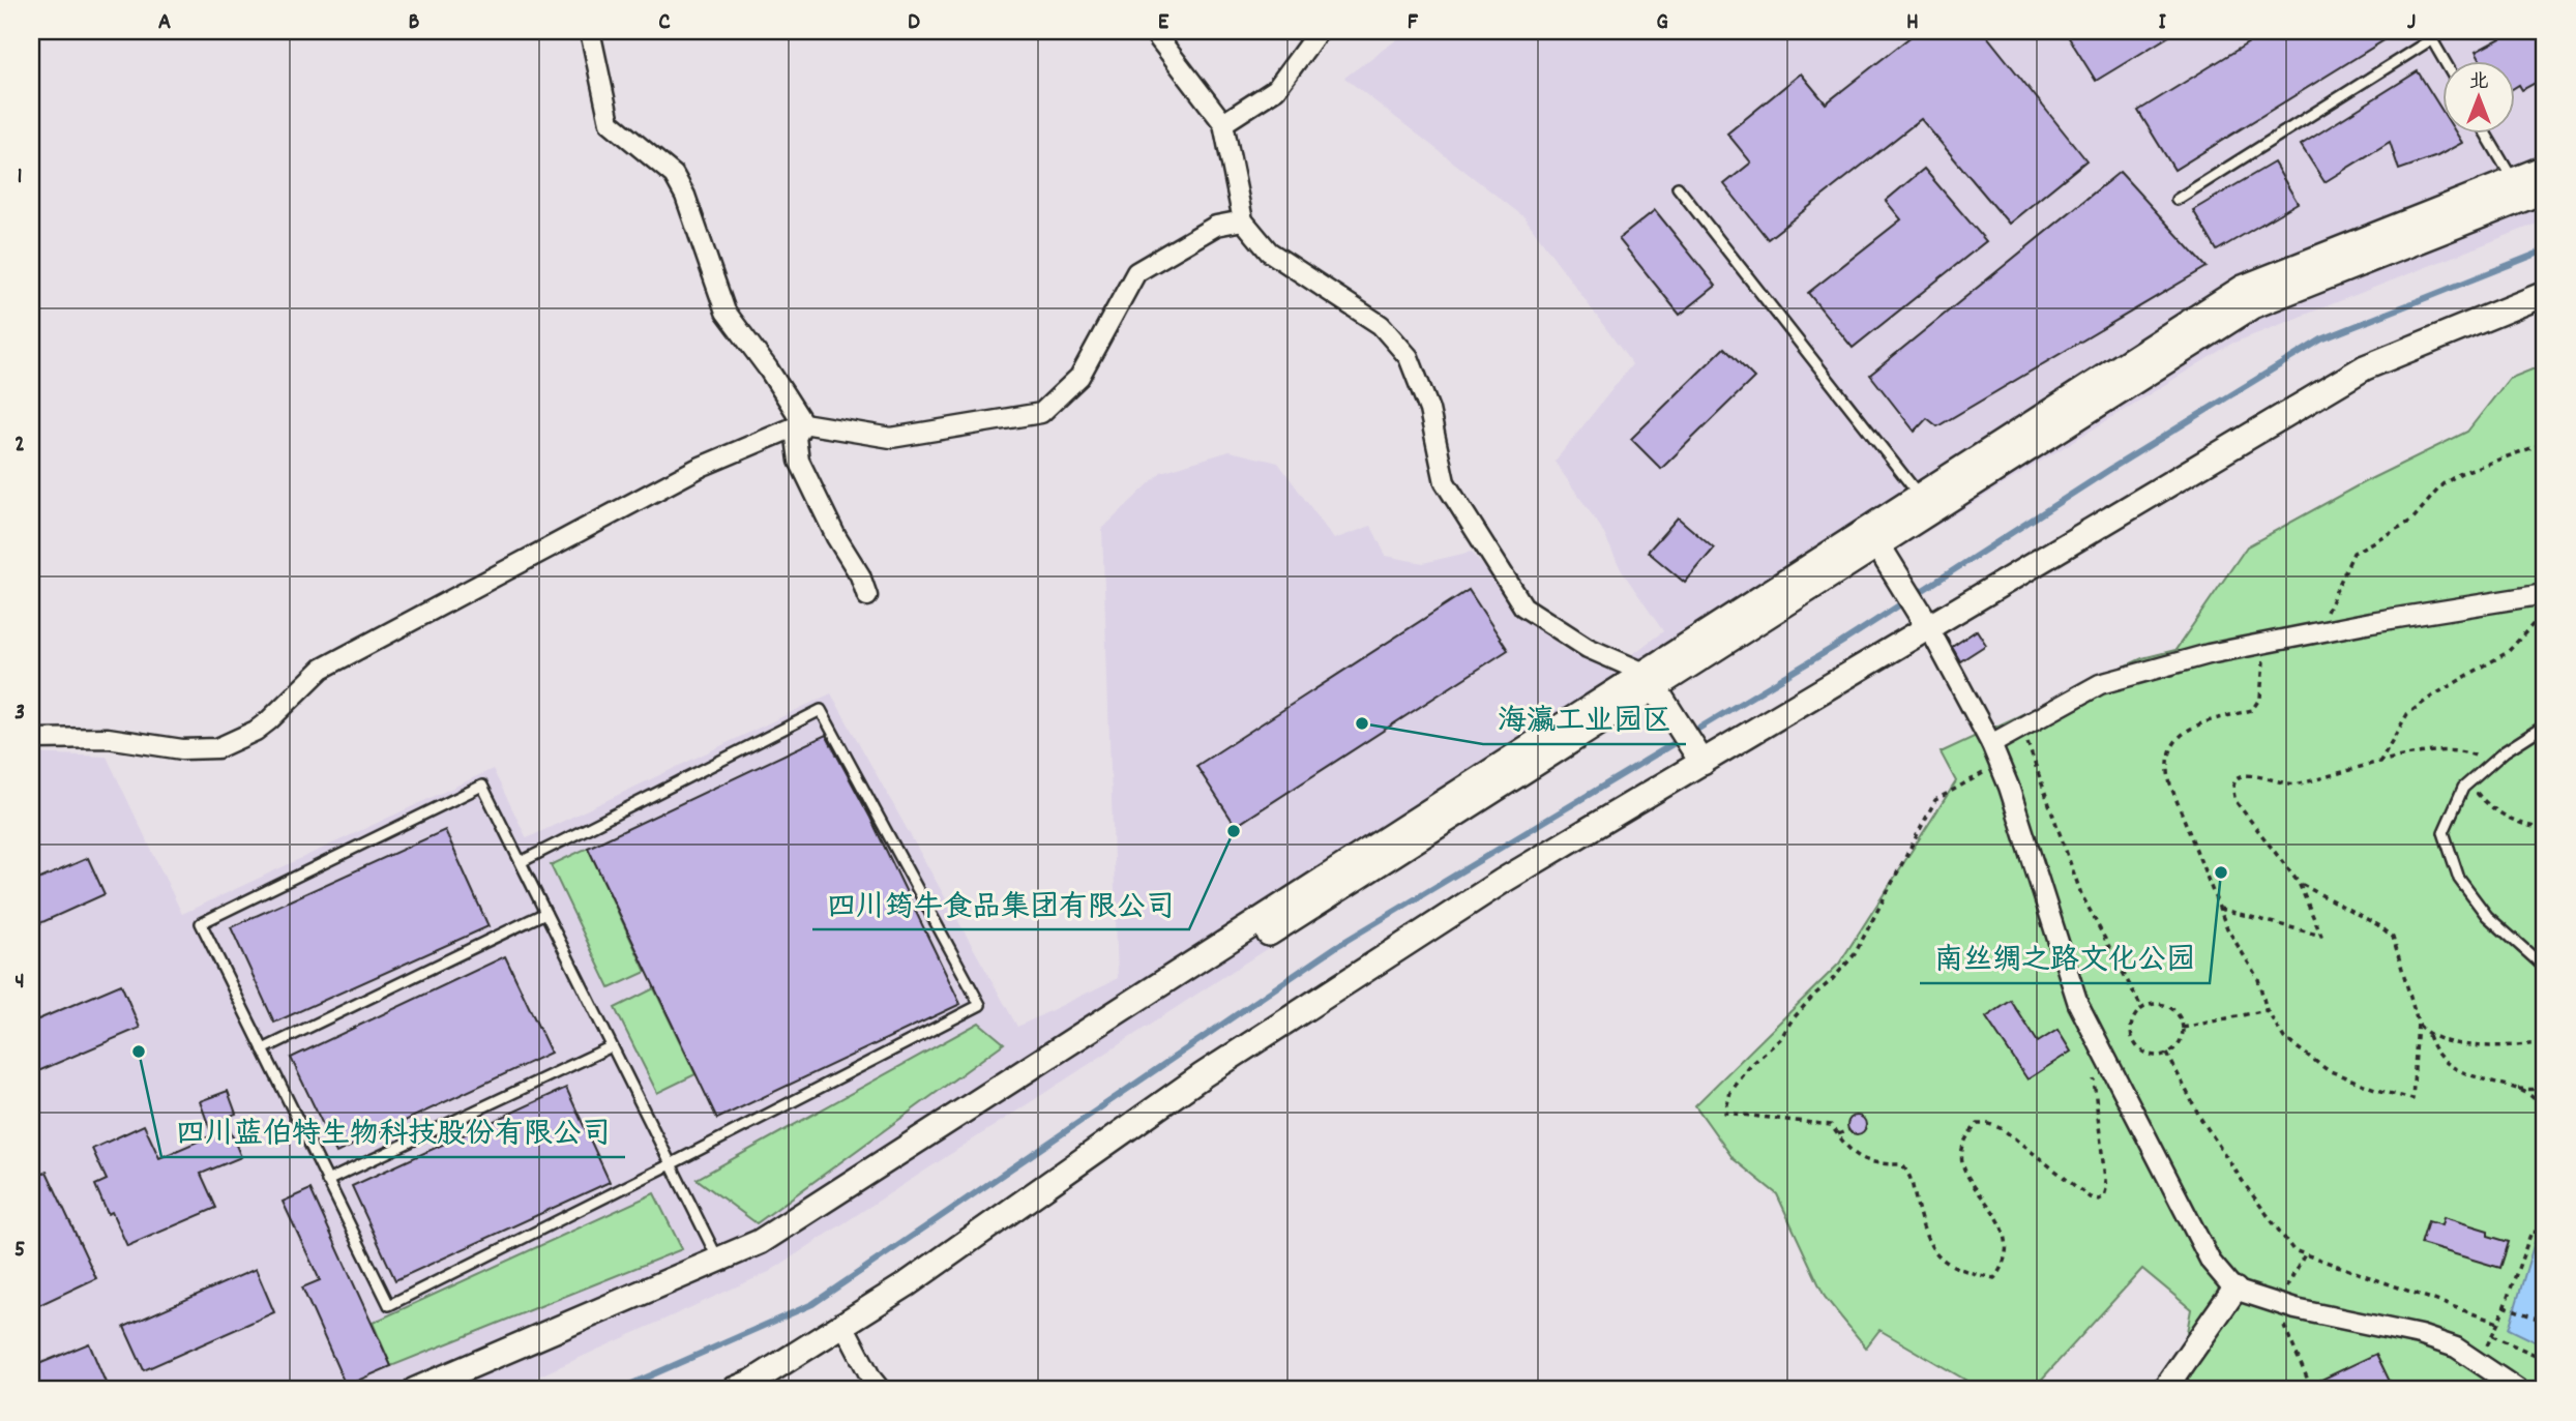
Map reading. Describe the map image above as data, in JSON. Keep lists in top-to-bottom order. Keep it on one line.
{"places":["海瀛工业园区","四川筠牛食品集团有限公司","南丝绸之路文化公园","四川蓝伯特生物科技股份有限公司"],"north":"top","grid":{"columns":["A","B","C","D","E","F","G","H","I","J"],"rows":["1","2","3","4","5"]}}
